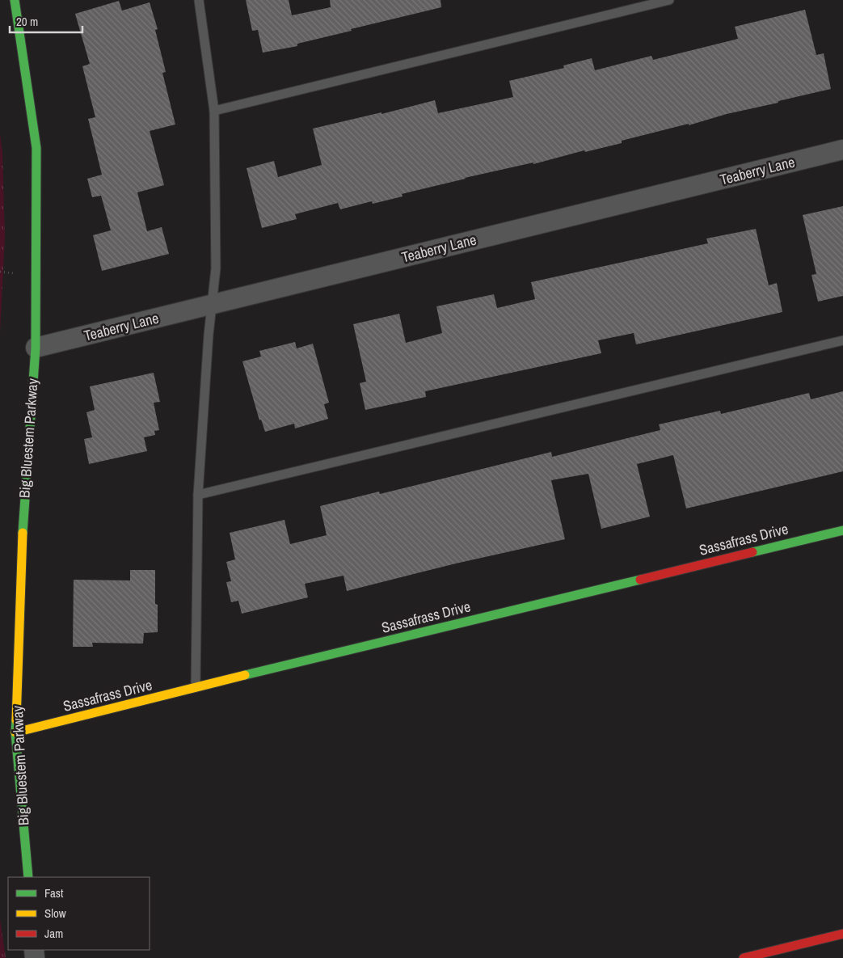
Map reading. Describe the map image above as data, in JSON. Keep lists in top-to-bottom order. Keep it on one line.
{"streets":{"street":["Teaberry Lane","Big Bluestem Parkway","Sassafrass Drive"]},"crossings":[["Teaberry Lane","Big Bluestem Parkway"],["Big Bluestem Parkway","Sassafrass Drive"]],"legend":["Fast","Slow","Jam"],"scale_bar":"20 m"}
